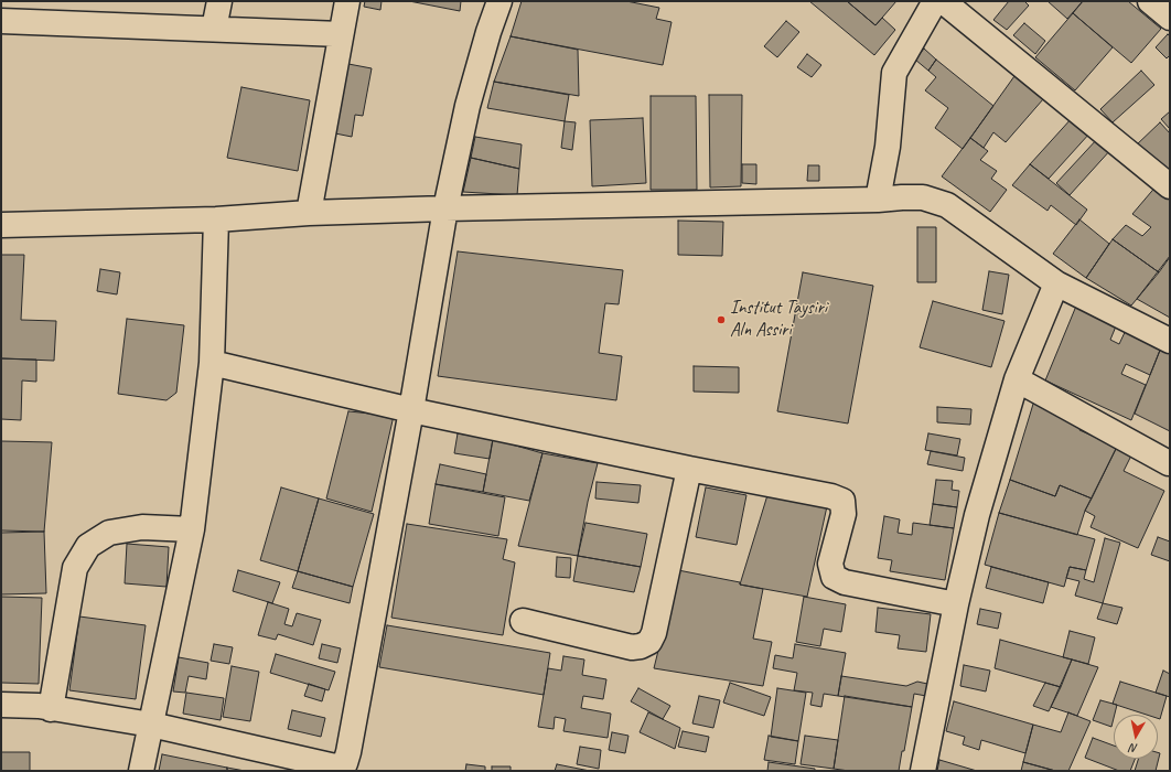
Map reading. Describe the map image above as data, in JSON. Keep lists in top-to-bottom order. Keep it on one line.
{"places":["Institut Taysiri Aln Assiri"],"north":"bottom"}
